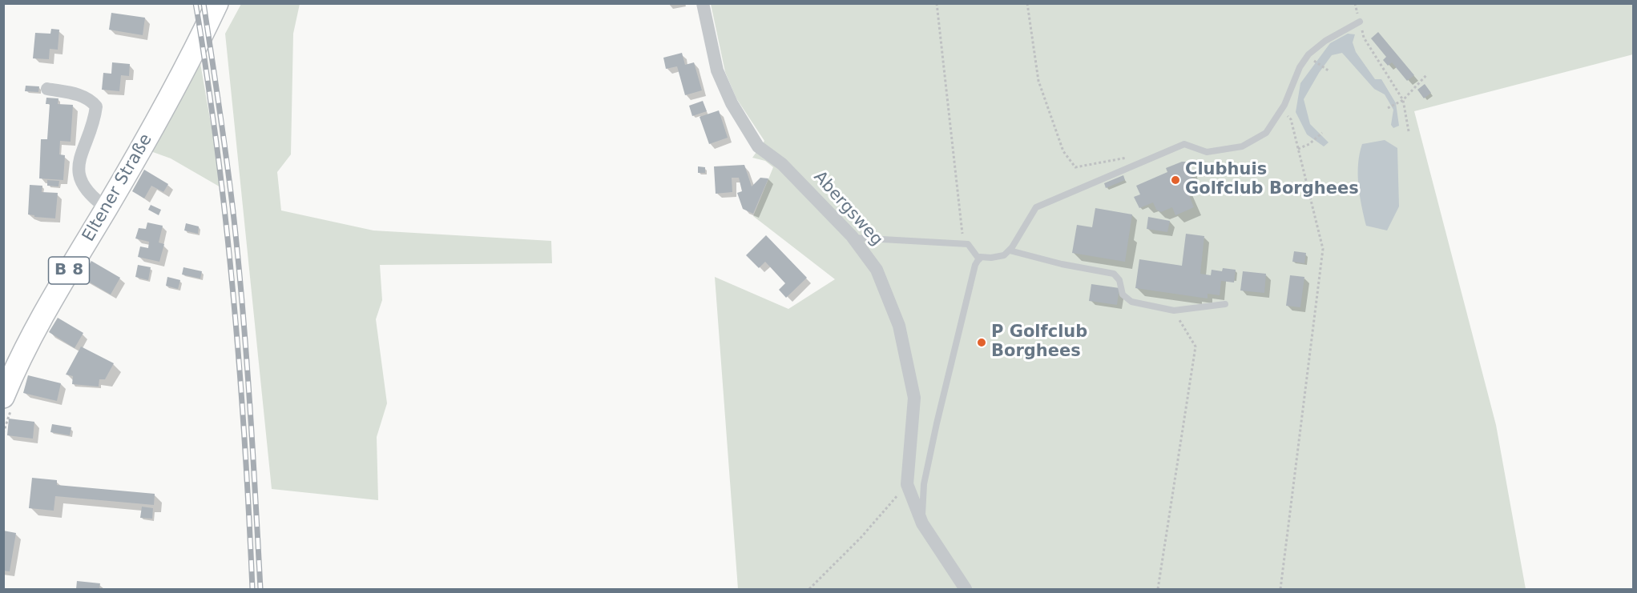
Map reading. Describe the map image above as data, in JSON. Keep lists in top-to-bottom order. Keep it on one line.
{"streets":{"main road":["Eltener Straße","B 8"],"street":["Abergsweg"]},"places":["Clubhuis Golfclub Borghees","P Golfclub Borghees"]}
